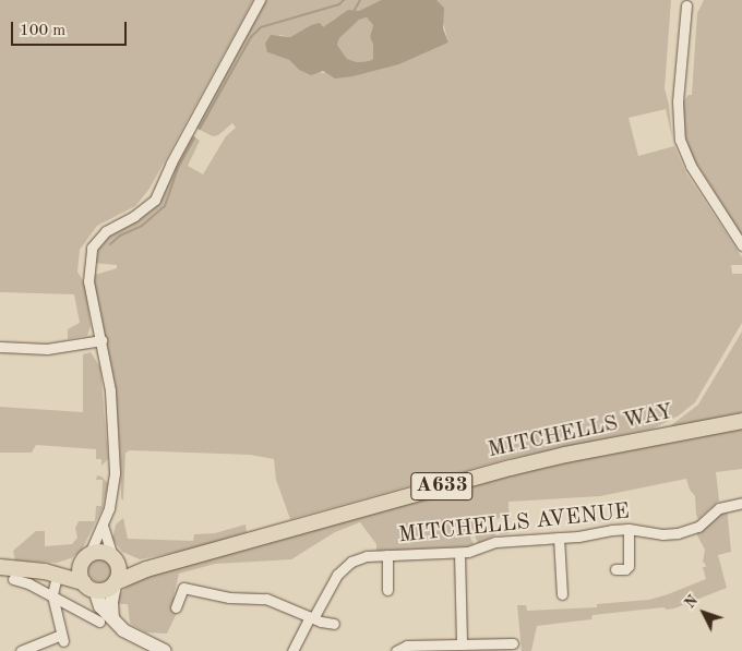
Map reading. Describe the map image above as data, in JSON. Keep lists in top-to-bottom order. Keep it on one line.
{"streets":{"main road":["MITCHELLS WAY","A633"],"street":["MITCHELLS AVENUE"]},"scale_bar":"100 m","north":"top left"}
